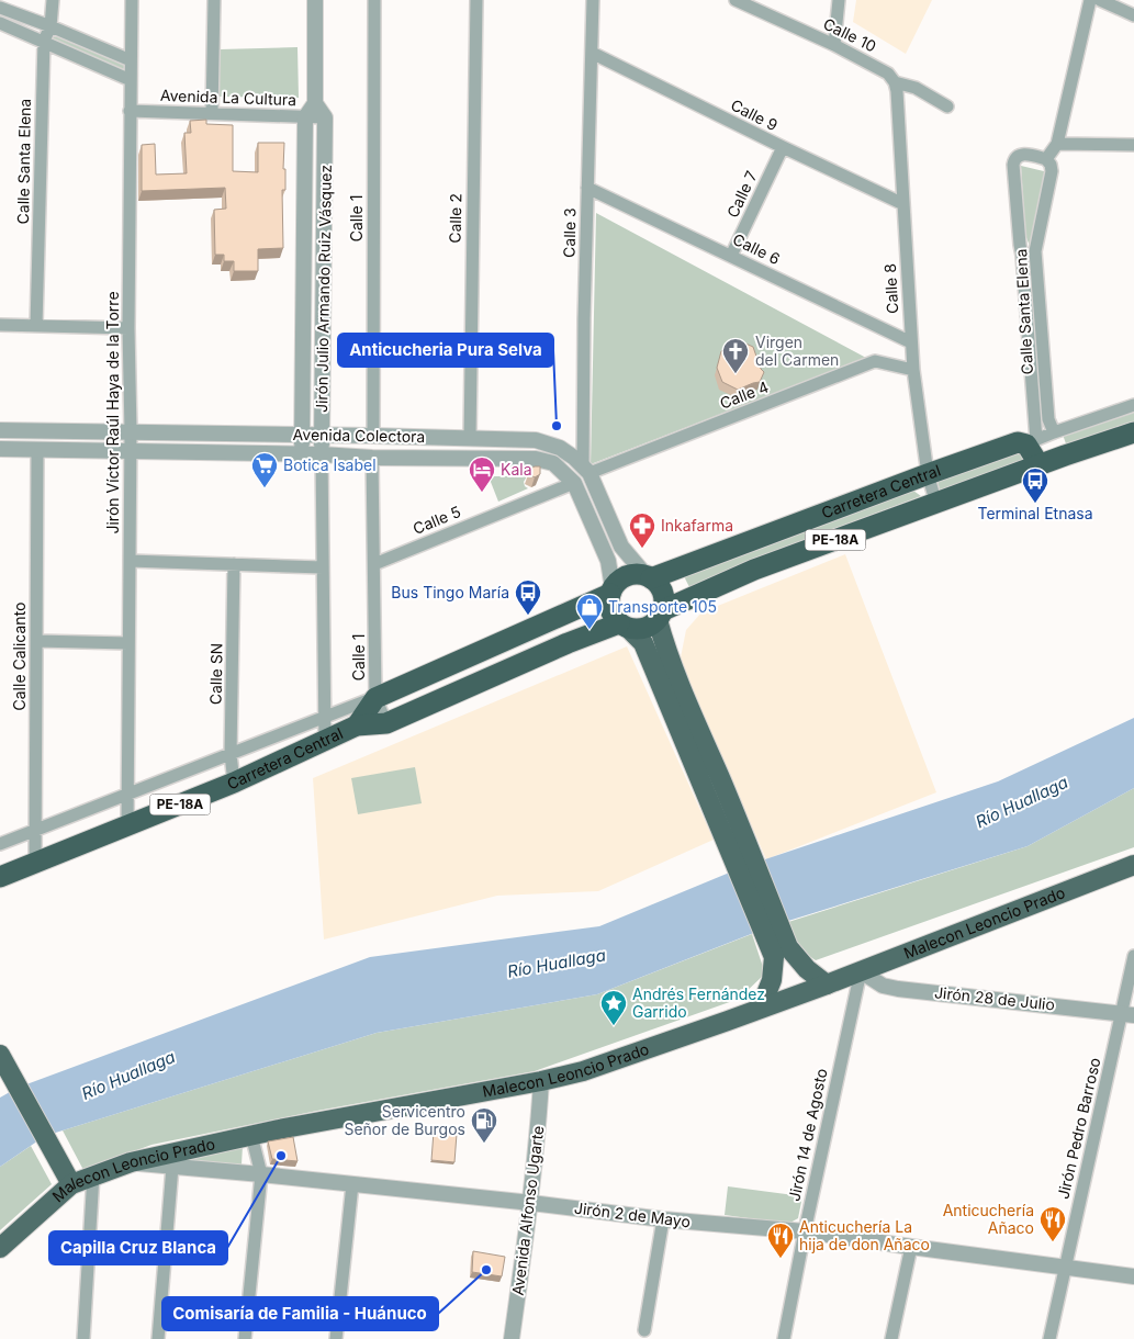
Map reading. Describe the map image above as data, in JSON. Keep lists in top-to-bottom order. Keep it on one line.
{"streets":{"highway":["Carretera Central","PE-18A"],"main road":["Malecon Leoncio Prado"],"street":["Calle 10","Avenida La Cultura","Calle 9","Calle Santa Elena","Calle 7","Calle 1","Calle 2","Calle 3","Calle 6","Jirón Julio Armando Ruiz Vásquez","Calle 8","Calle 4","Jirón Víctor Raúl Haya de la Torre","Avenida Colectora","Calle 5","Calle Calicanto","Calle SN","Jirón 28 de Julio","Jirón Pedro Barroso","Jirón 14 de Agosto","Avenida Alfonso Ugarte","Jirón 2 de Mayo"]},"crossings":[["Calle 10","Calle 8"],["Avenida La Cultura","Jirón Julio Armando Ruiz Vásquez"],["Avenida La Cultura","Jirón Víctor Raúl Haya de la Torre"],["Calle 9","Calle 7"],["Calle 9","Calle 3"],["Calle 9","Calle 8"],["Calle 7","Calle 6"],["Calle 1","Avenida Colectora"],["Calle 1","Carretera Central"],["Calle 1","Calle 5"],["Calle 2","Avenida Colectora"],["Calle 3","Calle 6"],["Calle 3","Calle 4"],["Calle 3","Avenida Colectora"],["Calle 6","Calle 8"],["Jirón Julio Armando Ruiz Vásquez","Avenida Colectora"],["Jirón Julio Armando Ruiz Vásquez","Carretera Central"],["Calle 8","Calle 4"],["Calle 8","Carretera Central"],["Calle 4","Avenida Colectora"],["Jirón Víctor Raúl Haya de la Torre","Avenida Colectora"],["Jirón Víctor Raúl Haya de la Torre","Carretera Central"],["Avenida Colectora","Carretera Central"],["Avenida Colectora","Calle 5"],["Avenida Colectora","Calle Calicanto"],["Carretera Central","Calle Calicanto"],["Carretera Central","Calle SN"],["Malecon Leoncio Prado","Jirón 28 de Julio"],["Malecon Leoncio Prado","Jirón 14 de Agosto"],["Malecon Leoncio Prado","Avenida Alfonso Ugarte"],["Malecon Leoncio Prado","Jirón 2 de Mayo"],["Jirón 28 de Julio","Jirón Pedro Barroso"],["Jirón 28 de Julio","Jirón 14 de Agosto"],["Jirón Pedro Barroso","Jirón 2 de Mayo"],["Jirón 14 de Agosto","Jirón 2 de Mayo"],["Avenida Alfonso Ugarte","Jirón 2 de Mayo"]],"water":["Río Huallaga"],"places":{"church":["Virgen del Carmen"],"other":["Anticucheria Pura Selva","Capilla Cruz Blanca","Comisaría de Familia - Huánuco"],"supermarket":["Botica Isabel"],"hotel":["Kala"],"bus stop":["Terminal Etnasa","Bus Tingo María"],"pharmacy":["Inkafarma"],"shop":["Transporte 105"],"place":["Andrés Fernández Garrido"],"fuel station":["Servicentro Señor de Burgos"],"restaurant":["Anticuchería Añaco","Anticuchería La hija de don Añaco"]}}
